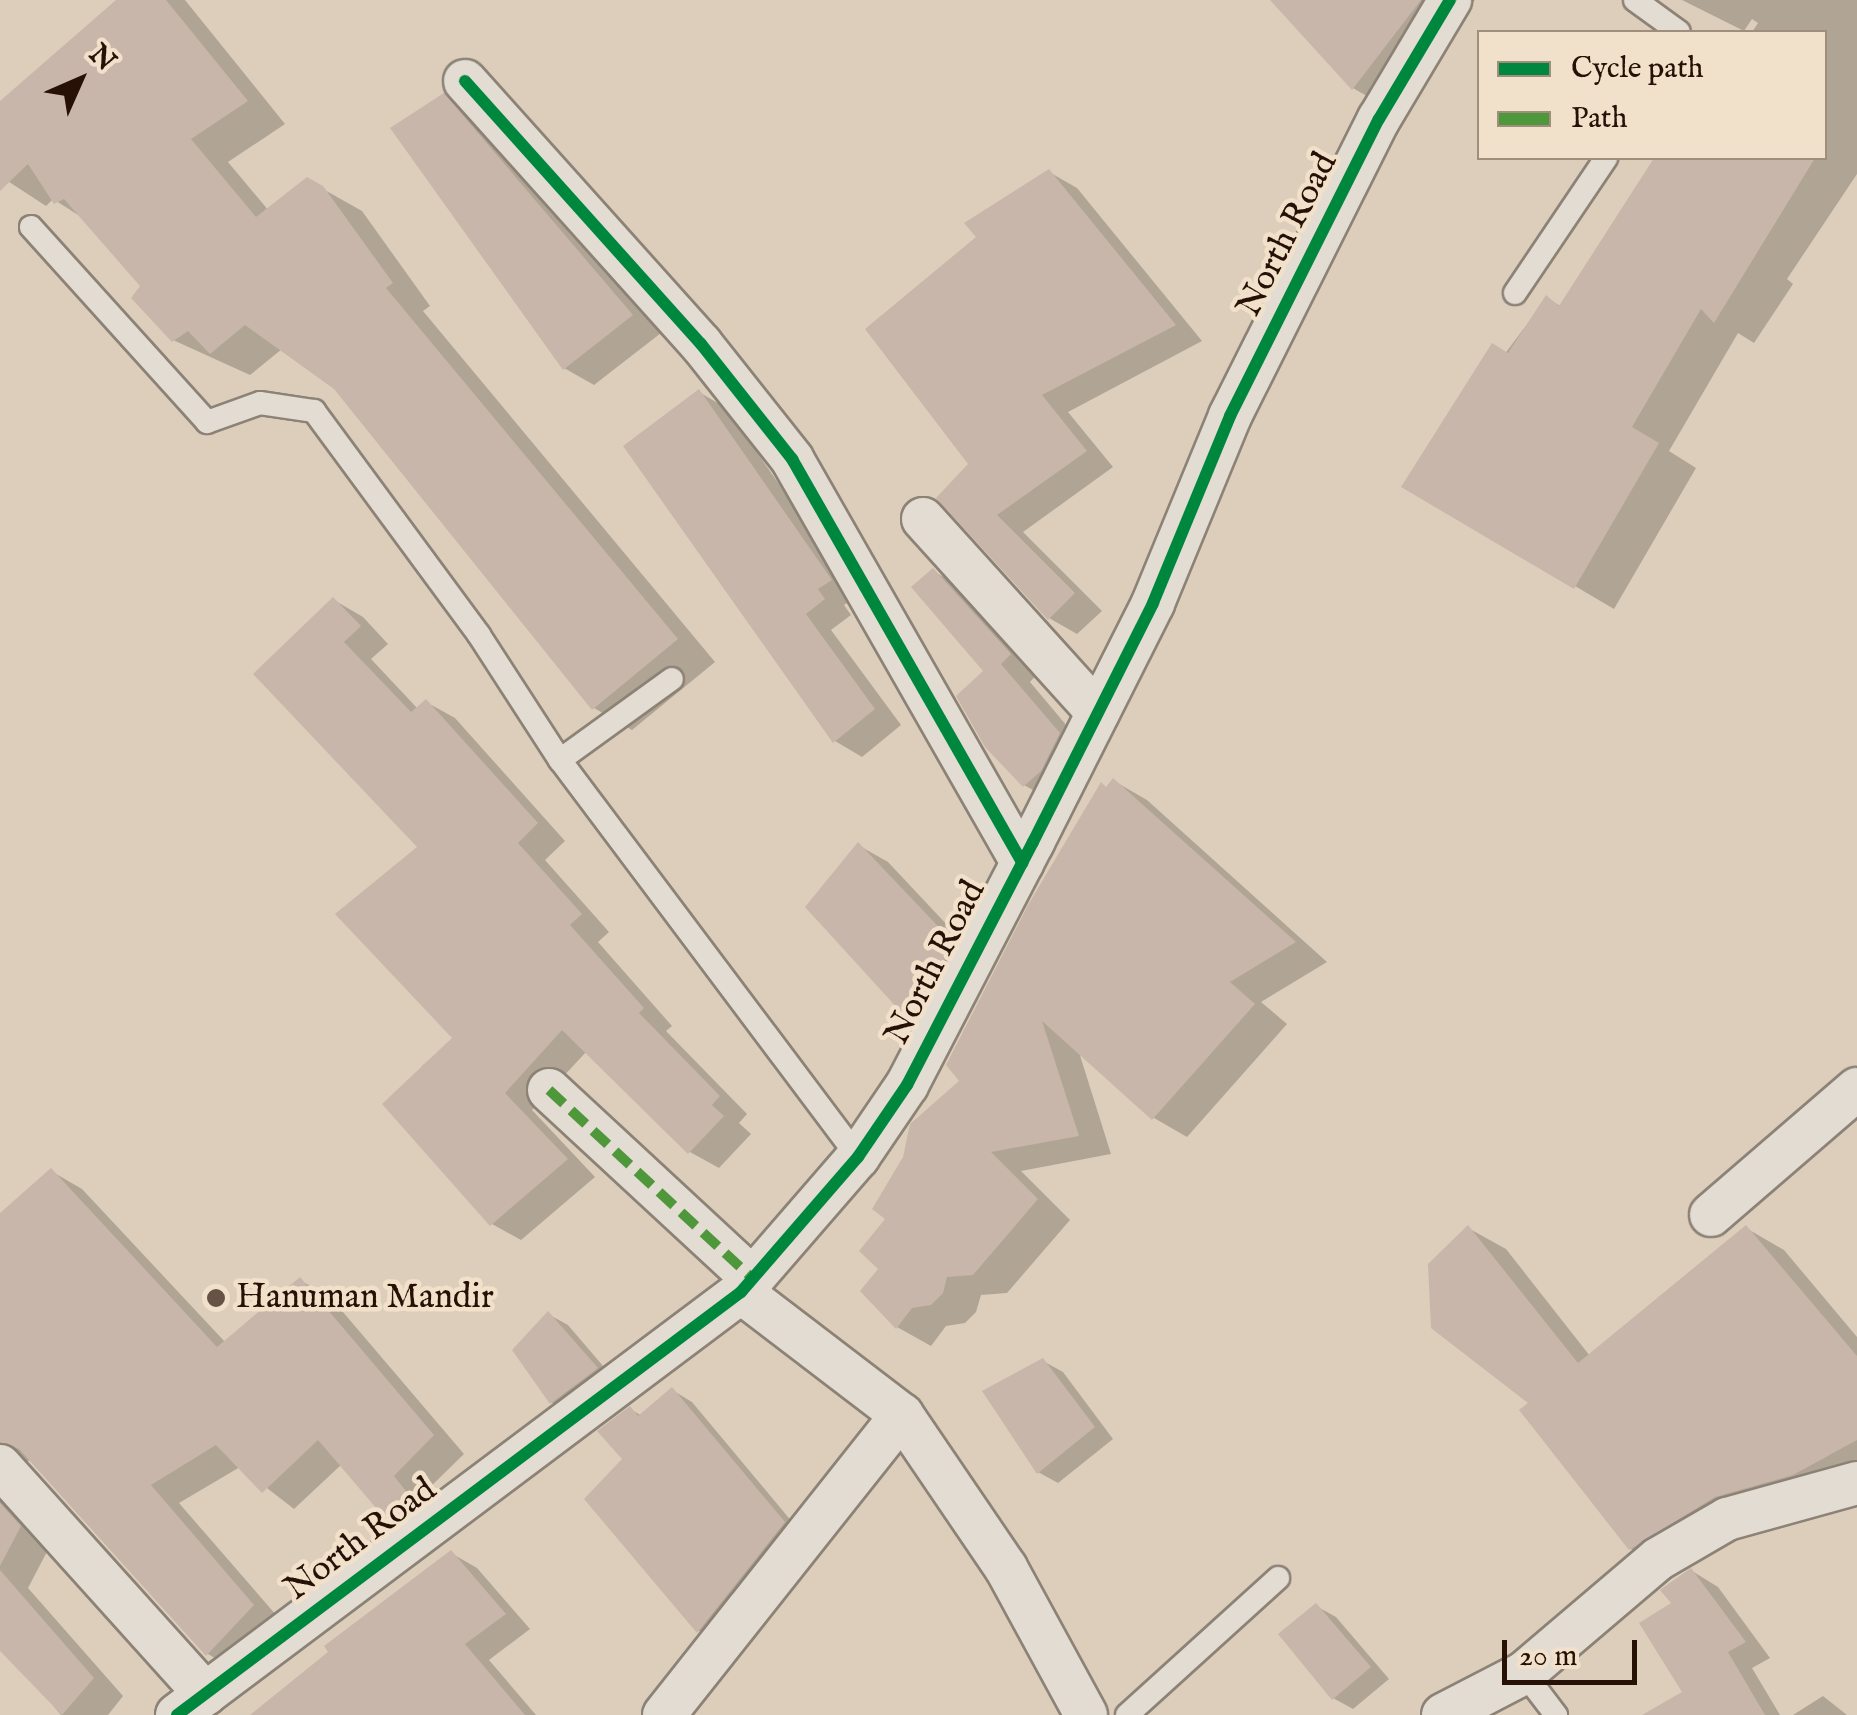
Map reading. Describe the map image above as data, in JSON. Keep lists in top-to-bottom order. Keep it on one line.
{"streets":{"street":["North Road"]},"places":["Hanuman Mandir"],"legend":["Cycle path","Path"],"scale_bar":"20 m","north":"top right"}
